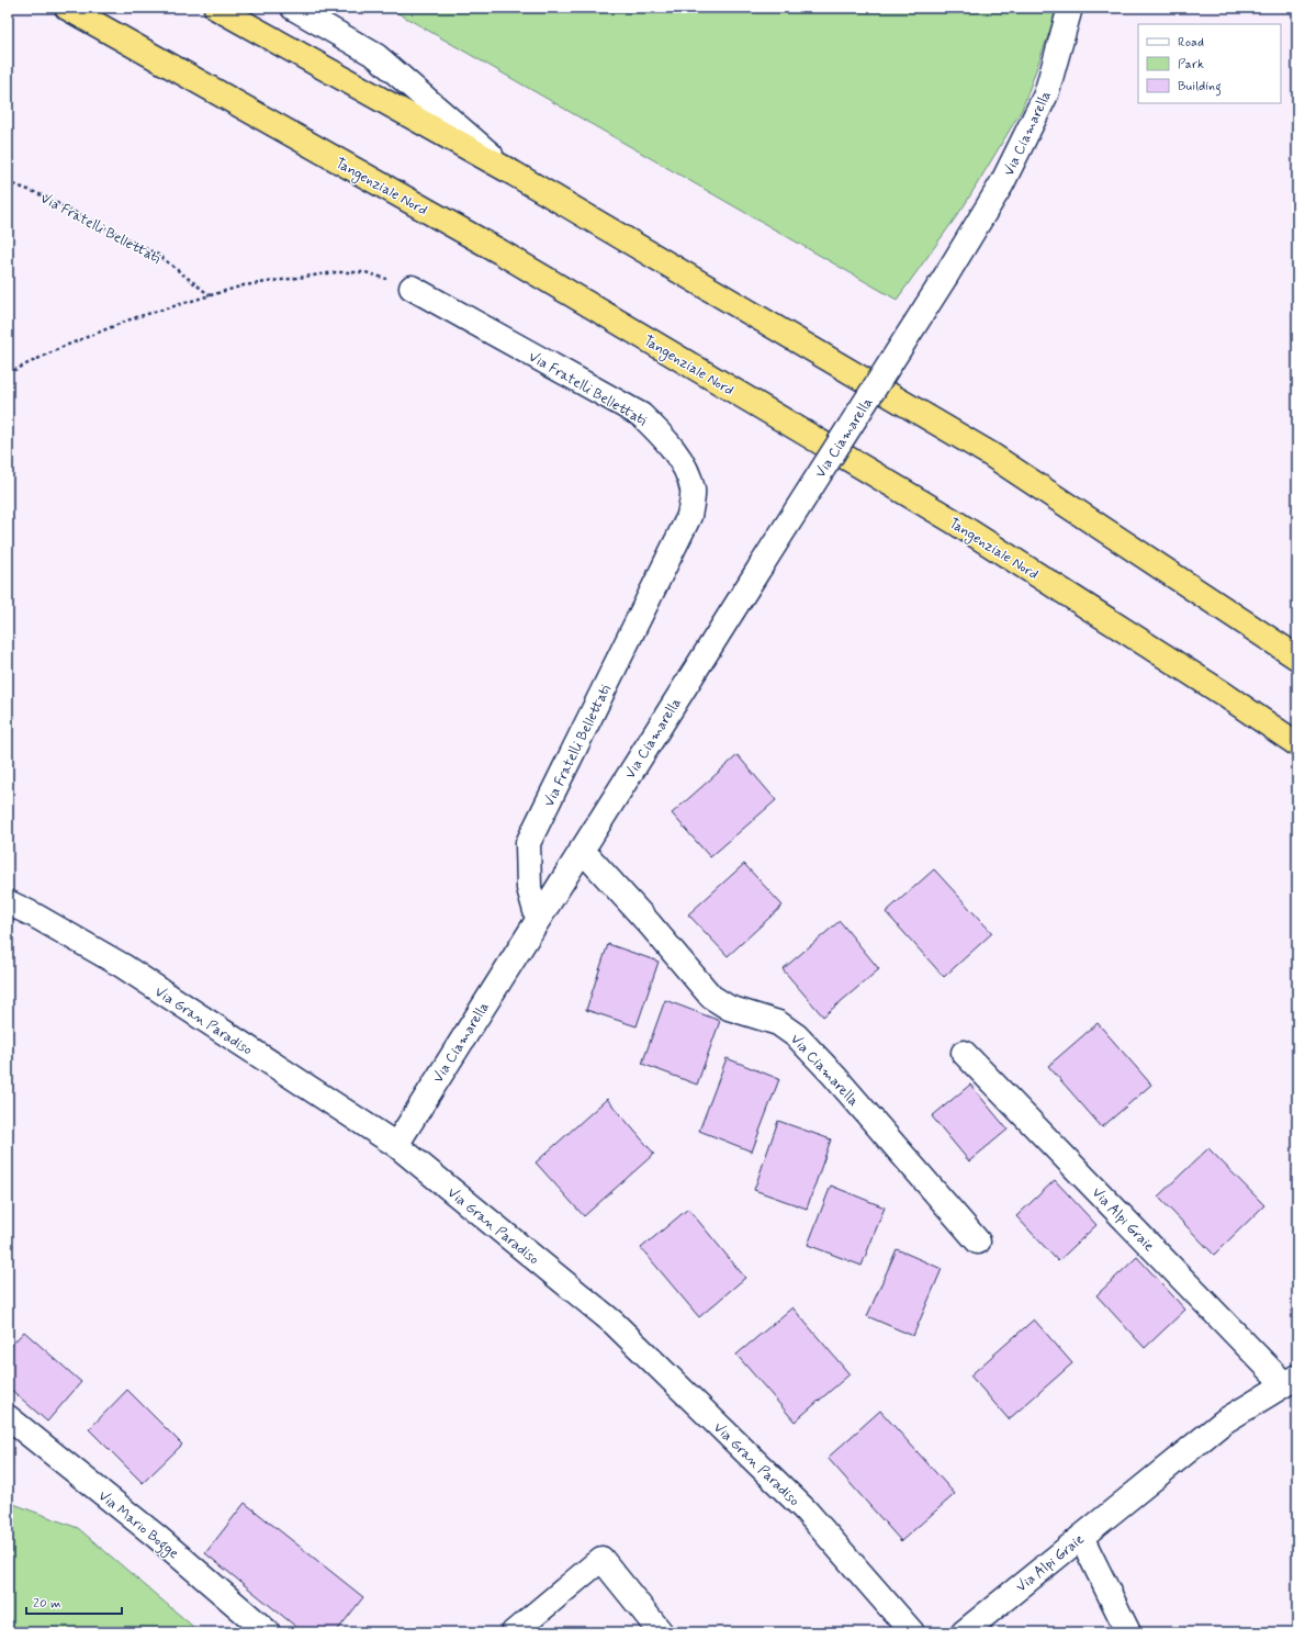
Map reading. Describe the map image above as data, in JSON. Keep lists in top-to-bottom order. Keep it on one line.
{"streets":{"highway":["Tangenziale Nord"],"street":["Via Ciamarella","Via Fratelli Bellettati","Via Gran Paradiso","Via Alpi Graie","Via Mario Bogge"]},"crossings":[["Via Ciamarella","Via Fratelli Bellettati"],["Via Ciamarella","Via Gran Paradiso"]],"legend":["Road","Park","Building"],"scale_bar":"20 m"}
